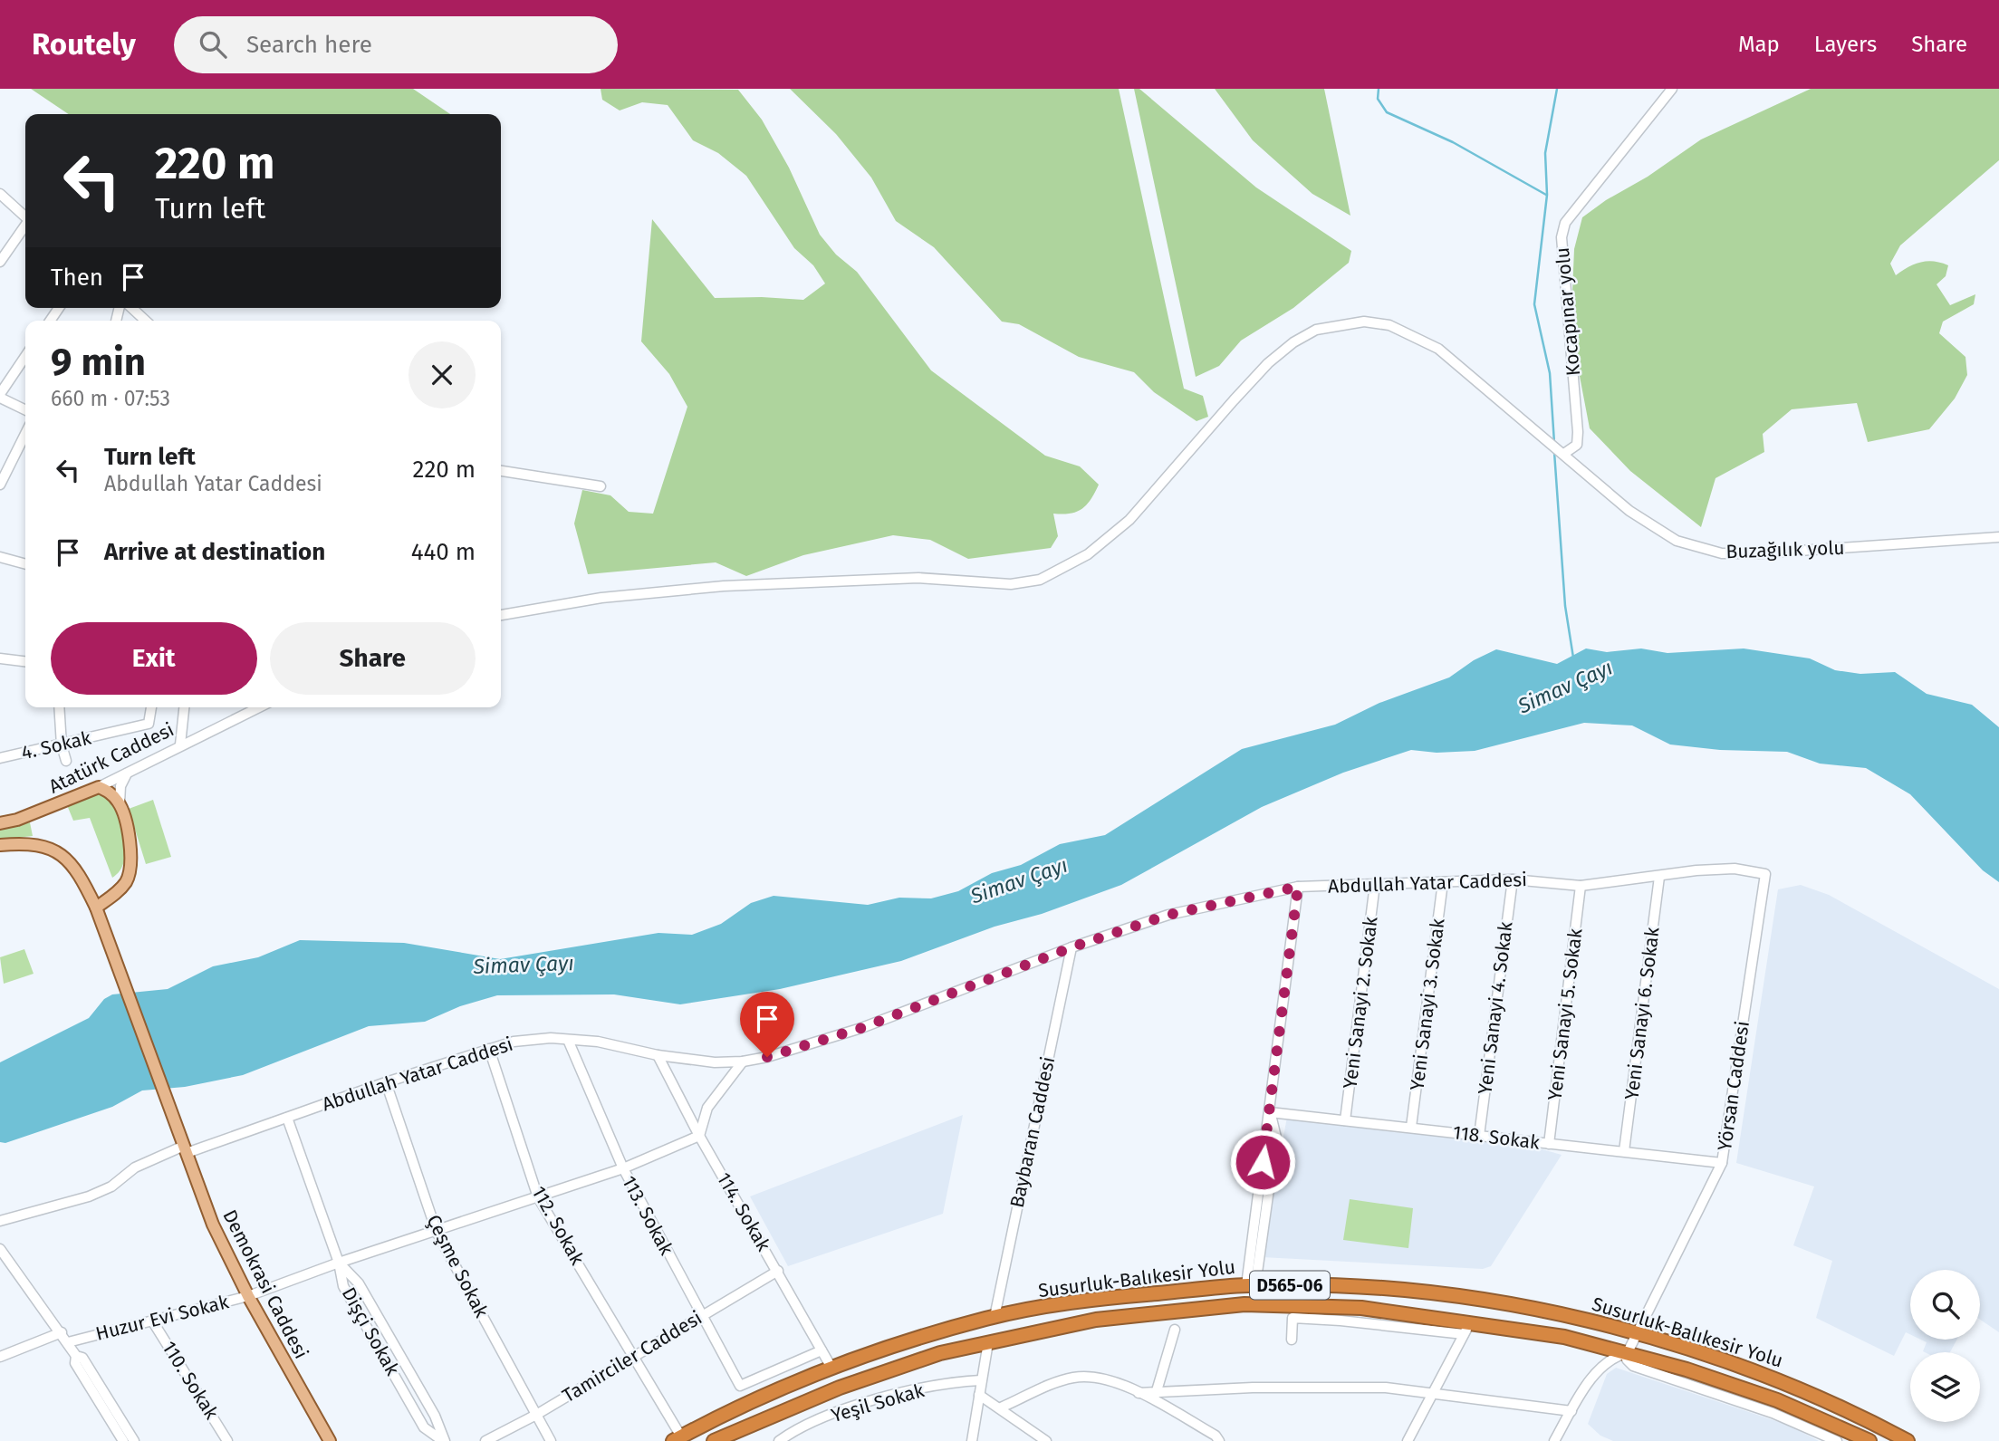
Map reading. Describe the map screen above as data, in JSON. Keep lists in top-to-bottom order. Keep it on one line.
{"streets":{"highway":["Susurluk-Balıkesir Yolu","D565-06"],"main road":["Atatürk Caddesi","Demokrasi Caddesi"],"street":["Kocapınar yolu","Buzağılık yolu","4. Sokak","Abdullah Yatar Caddesi","Yeni Sanayi 2. Sokak","Yeni Sanayi 3. Sokak","Yeni Sanayi 4. Sokak","Yeni Sanayi 6. Sokak","Yeni Sanayi 5. Sokak","Yörsan Caddesi","Baybaran Caddesi","118. Sokak","114. Sokak","113. Sokak","112. Sokak","Çeşme Sokak","Huzur Evi Sokak","Dişçi Sokak","Tamirciler Caddesi","110. Sokak","Yeşil Sokak"]},"crossings":[["Kocapınar yolu","Buzağılık yolu"],["Abdullah Yatar Caddesi","Yeni Sanayi 2. Sokak"],["Abdullah Yatar Caddesi","Yeni Sanayi 3. Sokak"],["Abdullah Yatar Caddesi","Yeni Sanayi 4. Sokak"],["Abdullah Yatar Caddesi","Yeni Sanayi 6. Sokak"],["Abdullah Yatar Caddesi","Yeni Sanayi 5. Sokak"],["Abdullah Yatar Caddesi","Yörsan Caddesi"],["Abdullah Yatar Caddesi","Baybaran Caddesi"],["Abdullah Yatar Caddesi","114. Sokak"],["Abdullah Yatar Caddesi","113. Sokak"],["Abdullah Yatar Caddesi","112. Sokak"],["Abdullah Yatar Caddesi","Çeşme Sokak"],["Abdullah Yatar Caddesi","Demokrasi Caddesi"],["Yeni Sanayi 2. Sokak","118. Sokak"],["Yeni Sanayi 3. Sokak","118. Sokak"],["Yeni Sanayi 4. Sokak","118. Sokak"],["Yeni Sanayi 6. Sokak","118. Sokak"],["Yeni Sanayi 5. Sokak","118. Sokak"],["Yörsan Caddesi","118. Sokak"],["Yörsan Caddesi","Susurluk-Balıkesir Yolu"],["Baybaran Caddesi","Susurluk-Balıkesir Yolu"],["114. Sokak","113. Sokak"],["114. Sokak","Susurluk-Balıkesir Yolu"],["114. Sokak","Huzur Evi Sokak"],["114. Sokak","Tamirciler Caddesi"],["113. Sokak","Huzur Evi Sokak"],["113. Sokak","Tamirciler Caddesi"],["112. Sokak","Susurluk-Balıkesir Yolu"],["112. Sokak","Huzur Evi Sokak"],["112. Sokak","Tamirciler Caddesi"],["Çeşme Sokak","Huzur Evi Sokak"],["Çeşme Sokak","Tamirciler Caddesi"],["Demokrasi Caddesi","Huzur Evi Sokak"],["Huzur Evi Sokak","Dişçi Sokak"],["Huzur Evi Sokak","110. Sokak"]],"water":["Simav Çayı"],"page":{"header":"Routely","search":"Search here","nav":["Map","Layers","Share"],"turn":["220 m","Turn left"],"then":"Then","heading":["9 min","660 m · 07:53"],"list":[{"name":"Turn left","note":"Abdullah Yatar Caddesi","value":"220 m"},{"name":"Arrive at destination","value":"440 m"}],"buttons":["Exit","Share"]}}
